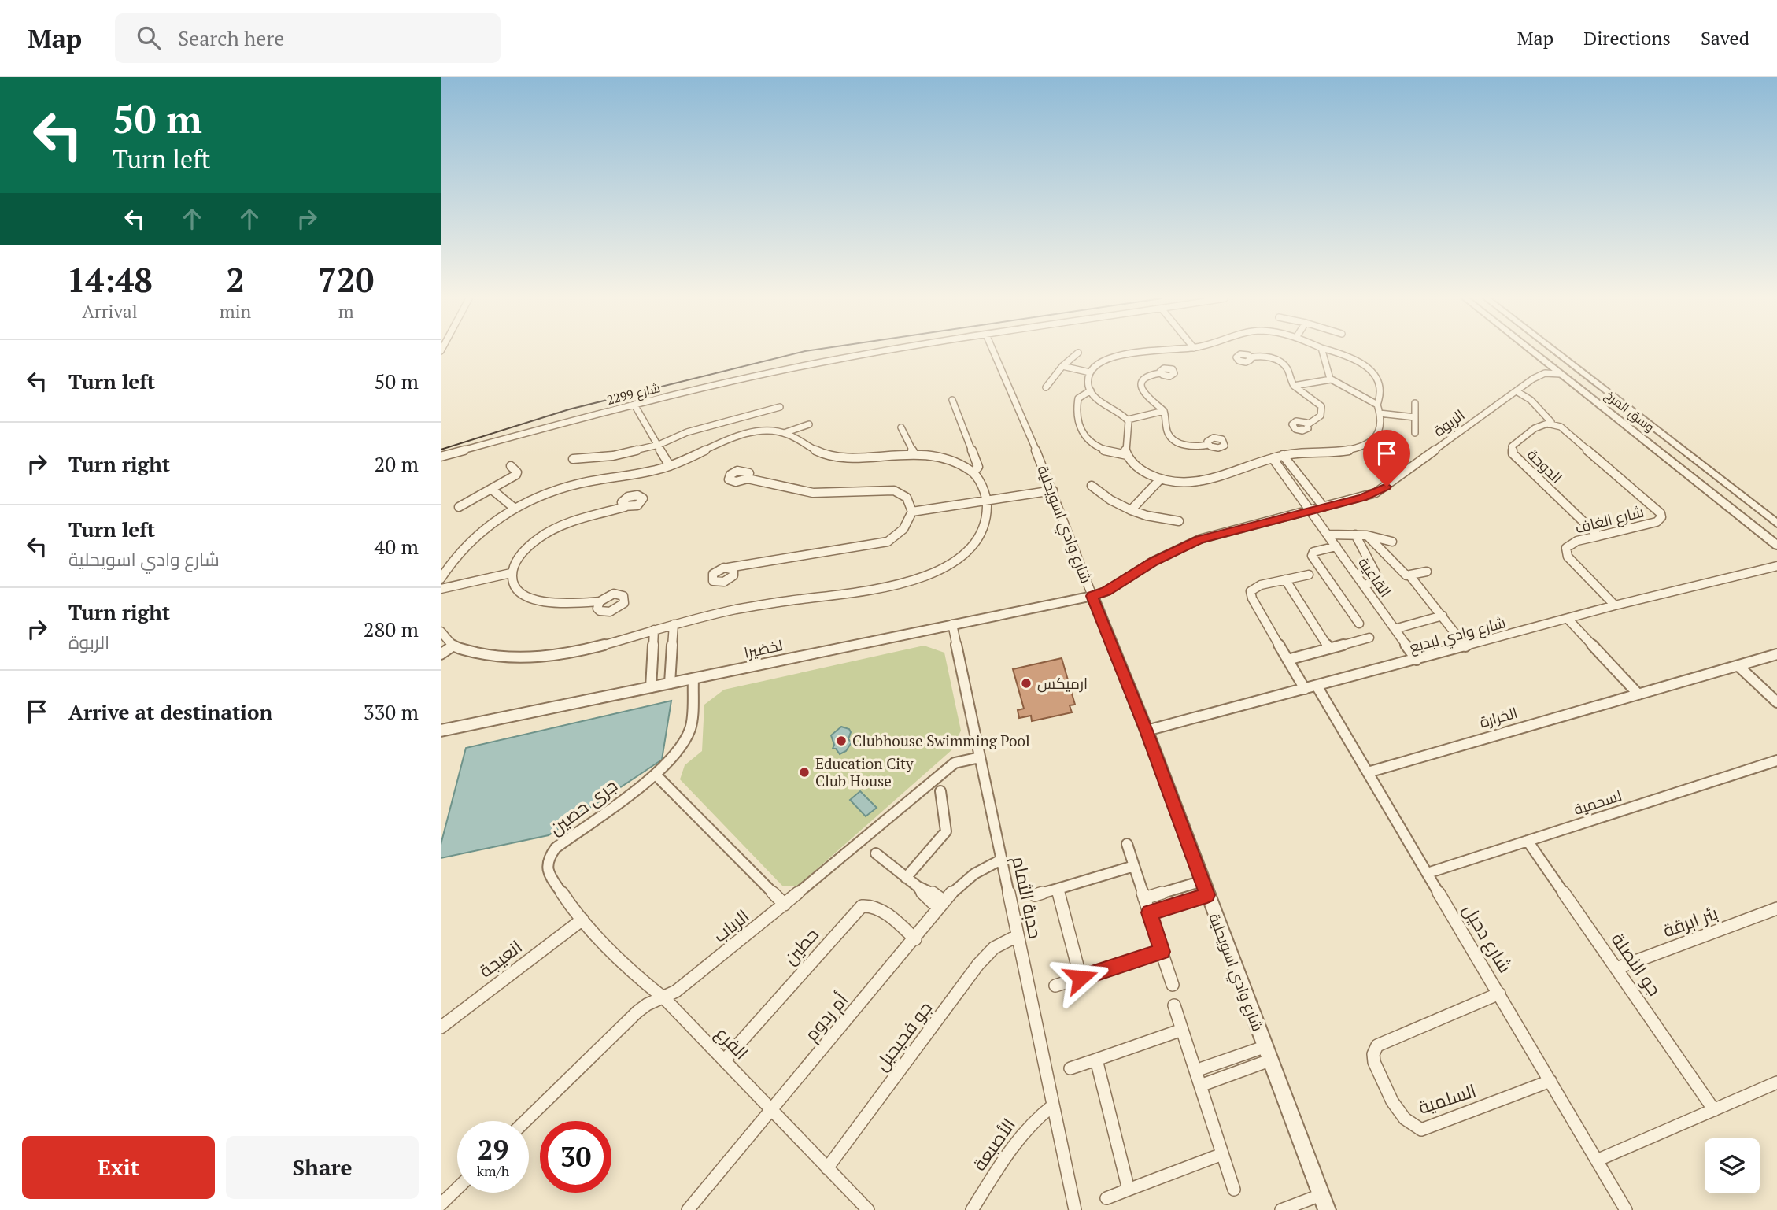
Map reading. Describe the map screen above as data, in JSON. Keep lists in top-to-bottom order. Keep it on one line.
{"streets":{"street":["شارع 2299","وسق المرخ","الربوة","الدوحة","شارع الغاف","شارع وادي اسويحلية","القاعية","شارع وادي لبديع","لخضيرا","الخرارة","لسحمية","جرى حصين","حدبة الثمام","بئر ابرقة","الرباب","شارع دحيل","حطين","انعيجة","جو النصلة","أم ردوم","جو فحيحيل","الفرع","السلمية","الأصبعة"]},"crossings":[["وسق المرخ","الربوة"],["الربوة","شارع وادي اسويحلية"],["الربوة","القاعية"],["الربوة","لخضيرا"],["الدوحة","شارع الغاف"],["شارع الغاف","شارع وادي لبديع"],["شارع وادي اسويحلية","شارع وادي لبديع"],["شارع وادي اسويحلية","لخضيرا"],["القاعية","شارع وادي لبديع"],["شارع وادي لبديع","شارع دحيل"],["لخضيرا","جرى حصين"],["لخضيرا","حدبة الثمام"],["الخرارة","شارع دحيل"],["لسحمية","شارع دحيل"],["لسحمية","جو النصلة"],["جرى حصين","الفرع"],["حدبة الثمام","الرباب"],["حدبة الثمام","أم ردوم"],["حدبة الثمام","جو فحيحيل"],["حدبة الثمام","الأصبعة"],["بئر ابرقة","جو النصلة"],["الرباب","الفرع"],["شارع دحيل","السلمية"],["حطين","أم ردوم"],["حطين","الفرع"],["انعيجة","الفرع"],["أم ردوم","الفرع"],["جو فحيحيل","الفرع"]],"places":["ارميكس","Clubhouse Swimming Pool","Education City Club House"],"page":{"header":"Map","search":"Search here","nav":["Map","Directions","Saved"],"turn":["50 m","Turn left"],"eta":["14:48","Arrival","2","min","720","m"],"list":[{"name":"Turn left","value":"50 m"},{"name":"Turn right","value":"20 m"},{"name":"Turn left","note":"شارع وادي اسويحلية","value":"40 m"},{"name":"Turn right","note":"الربوة","value":"280 m"},{"name":"Arrive at destination","value":"330 m"}],"speed":"29 km/h","limit":"30","buttons":["Exit","Share"]}}
